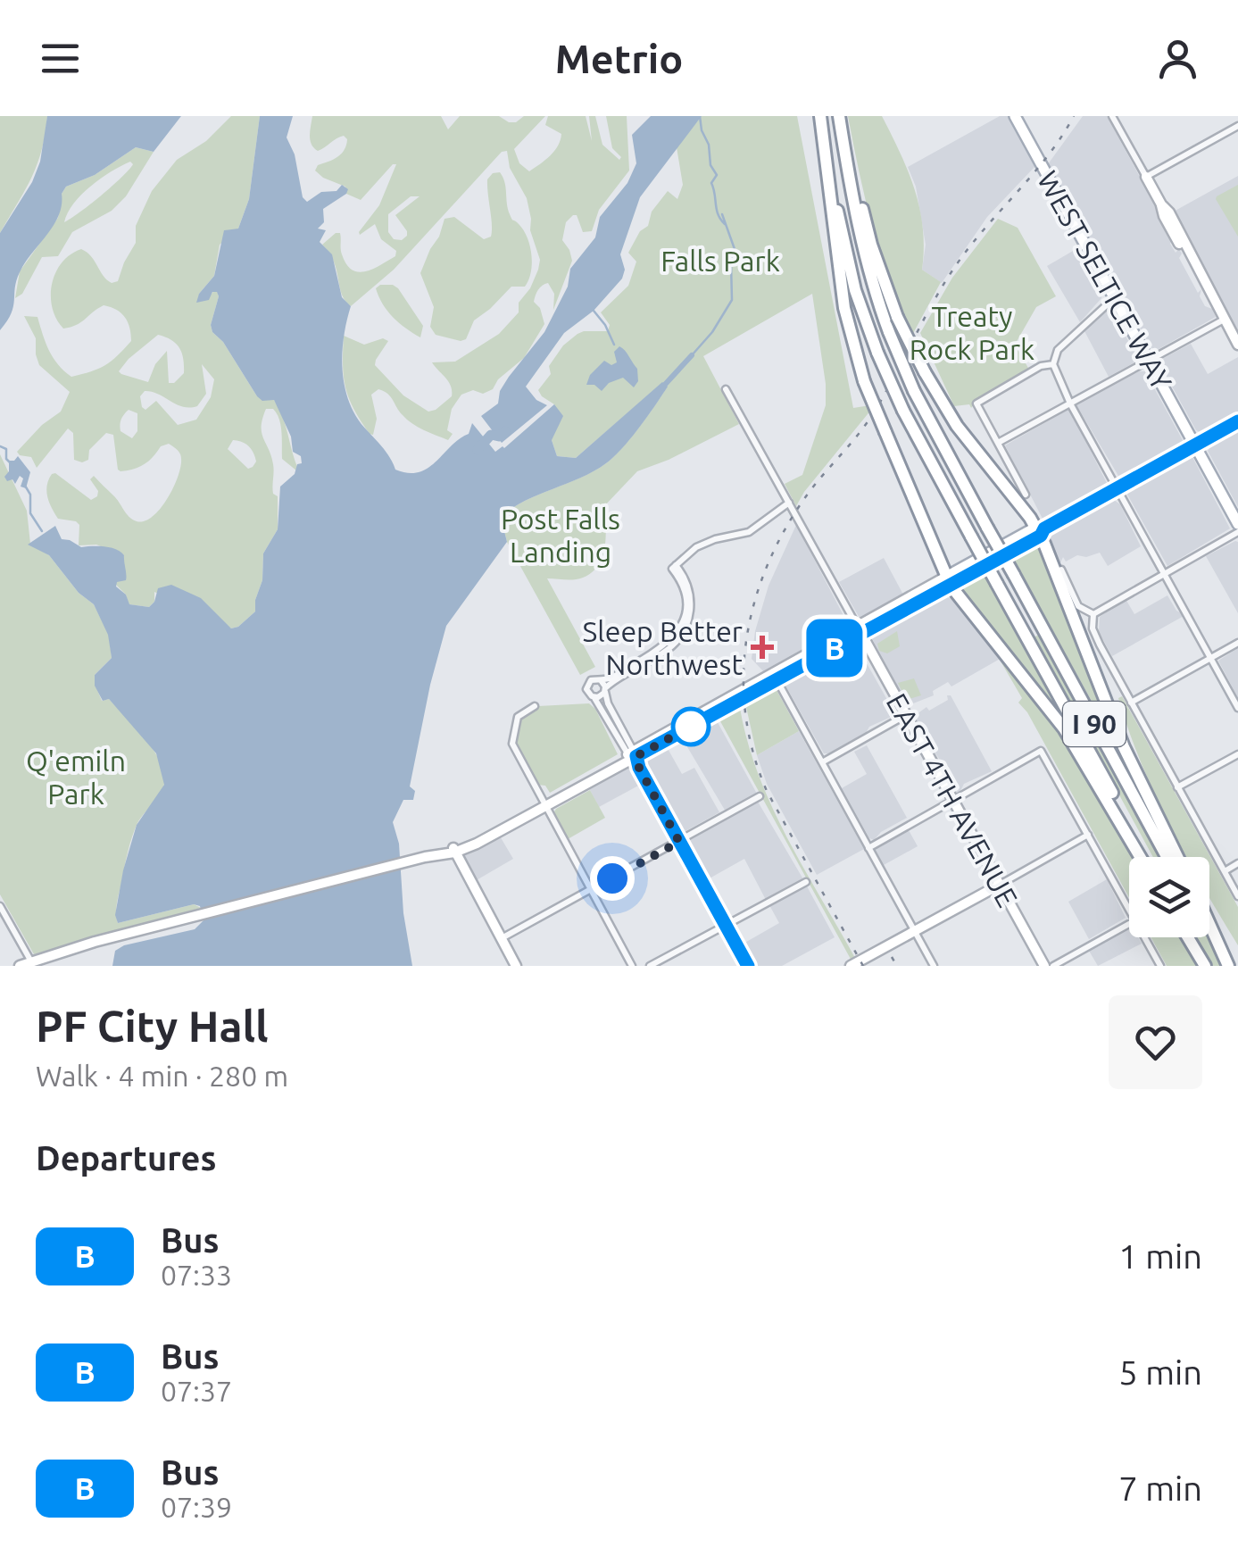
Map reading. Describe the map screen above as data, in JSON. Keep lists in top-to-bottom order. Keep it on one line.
{"streets":{"highway":["I 90"],"main road":["WEST SELTICE WAY"],"street":["EAST 4TH AVENUE"]},"parks":["Falls Park","Treaty Rock Park","Post Falls Landing","Q'emiln Park"],"places":{"health":["Sleep Better Northwest"]},"lines":["bus line B"],"page":{"header":"Metrio","on_map":"B","heading":[["PF City Hall","Walk · 4 min · 280 m"],"Departures"],"list":[{"mark":"B","name":"Bus","note":"07:33","value":"1 min"},{"mark":"B","name":"Bus","note":"07:37","value":"5 min"},{"mark":"B","name":"Bus","note":"07:39","value":"7 min"}]}}
